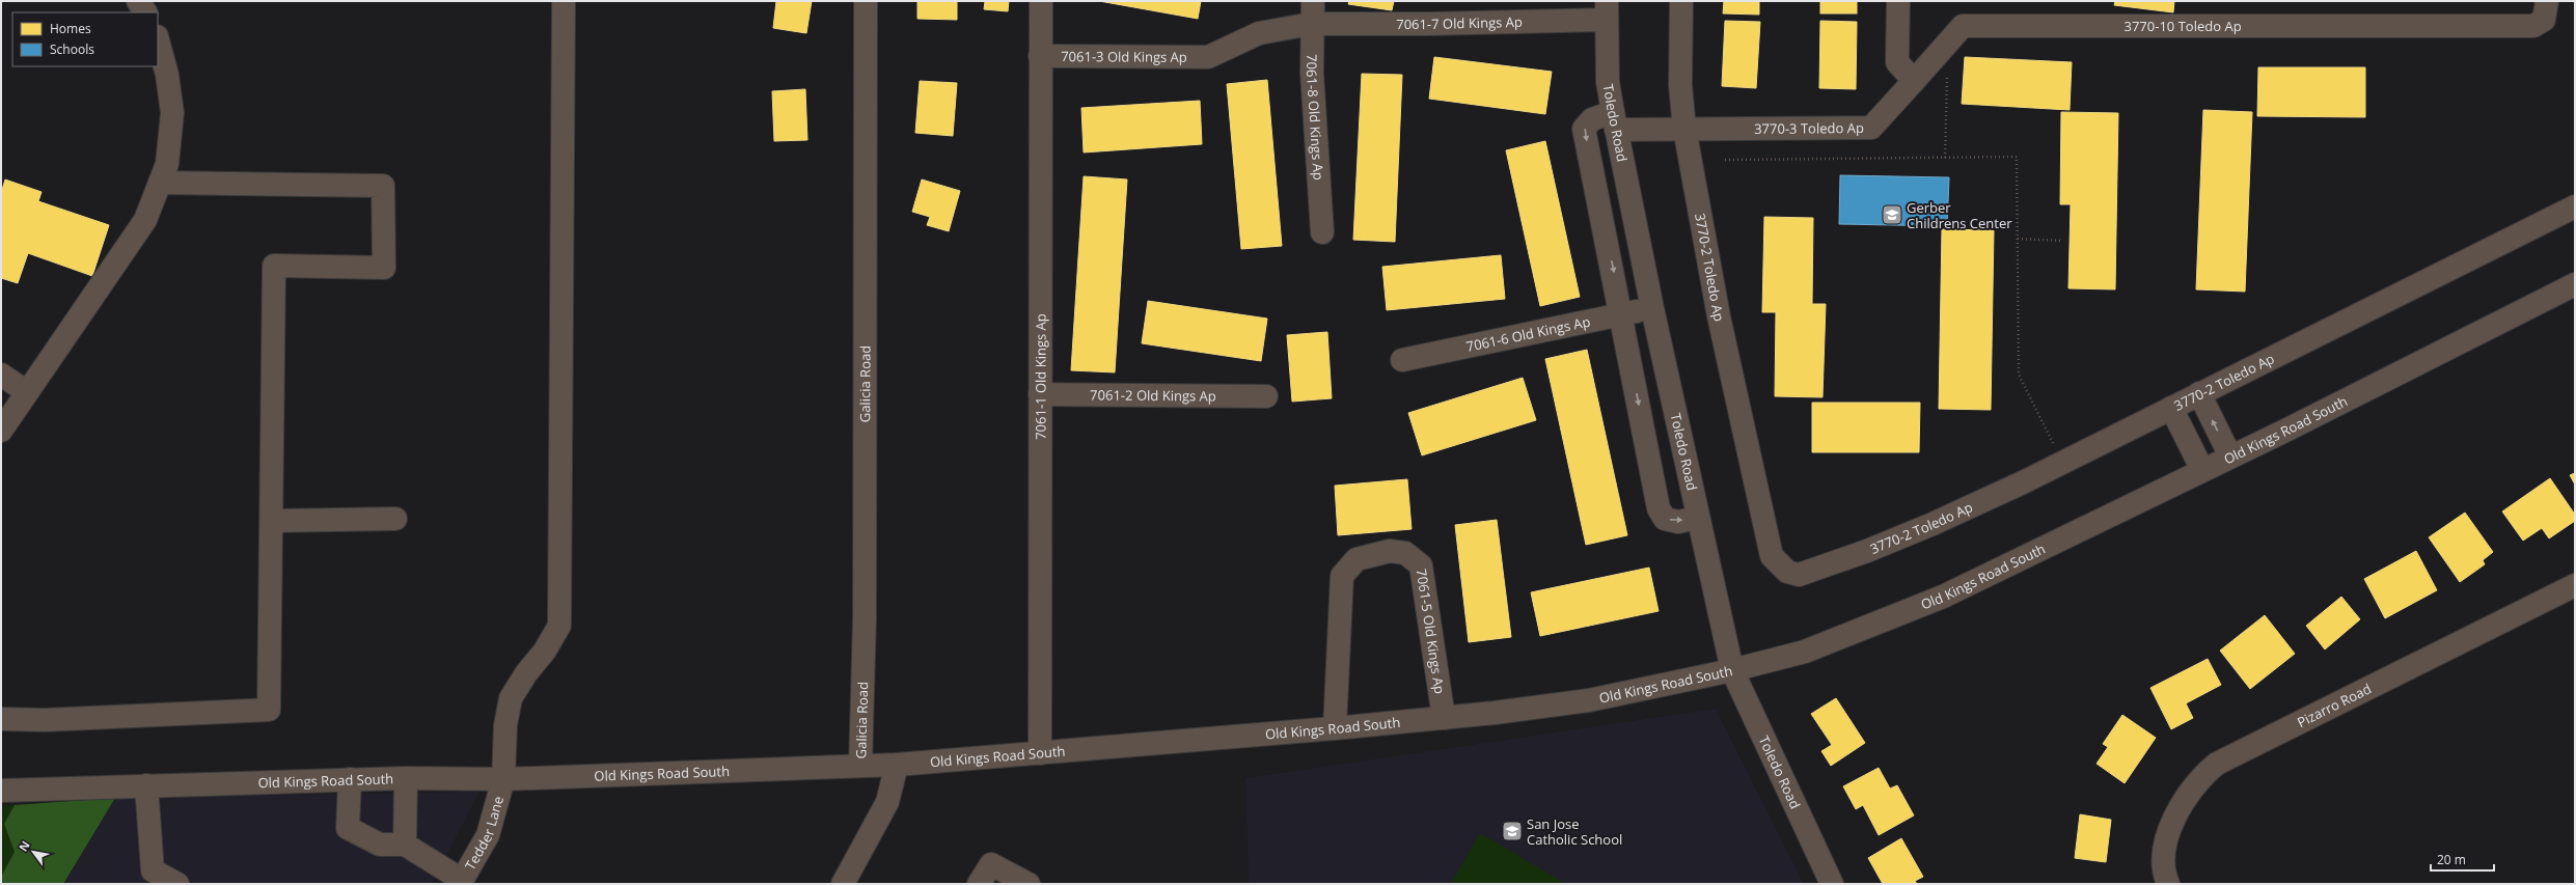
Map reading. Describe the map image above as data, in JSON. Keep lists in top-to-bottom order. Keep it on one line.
{"streets":{"street":["7061-7 Old Kings Ap","3770-10 Toledo Ap","7061-3 Old Kings Ap","7061-8 Old Kings Ap","Toledo Road","3770-3 Toledo Ap","3770-2 Toledo Ap","7061-6 Old Kings Ap","7061-1 Old Kings Ap","Galicia Road","7061-2 Old Kings Ap","Old Kings Road South","7061-5 Old Kings Ap","Pizarro Road","Tedder Lane"]},"crossings":[["7061-7 Old Kings Ap","7061-3 Old Kings Ap"],["7061-7 Old Kings Ap","7061-8 Old Kings Ap"],["7061-7 Old Kings Ap","Toledo Road"],["3770-10 Toledo Ap","3770-3 Toledo Ap"],["7061-3 Old Kings Ap","7061-1 Old Kings Ap"],["Toledo Road","3770-3 Toledo Ap"],["Toledo Road","7061-6 Old Kings Ap"],["Toledo Road","Old Kings Road South"],["3770-3 Toledo Ap","3770-2 Toledo Ap"],["3770-3 Toledo Ap","7061-6 Old Kings Ap"],["7061-1 Old Kings Ap","7061-2 Old Kings Ap"],["7061-1 Old Kings Ap","Old Kings Road South"],["Galicia Road","Old Kings Road South"],["Old Kings Road South","7061-5 Old Kings Ap"],["Old Kings Road South","Tedder Lane"]],"one_way":["3770-3 Toledo Ap"],"places":{"school or university":["Gerber Childrens Center","San Jose Catholic School"]},"legend":["Homes","Schools"],"scale_bar":"20 m","north":"top left"}
